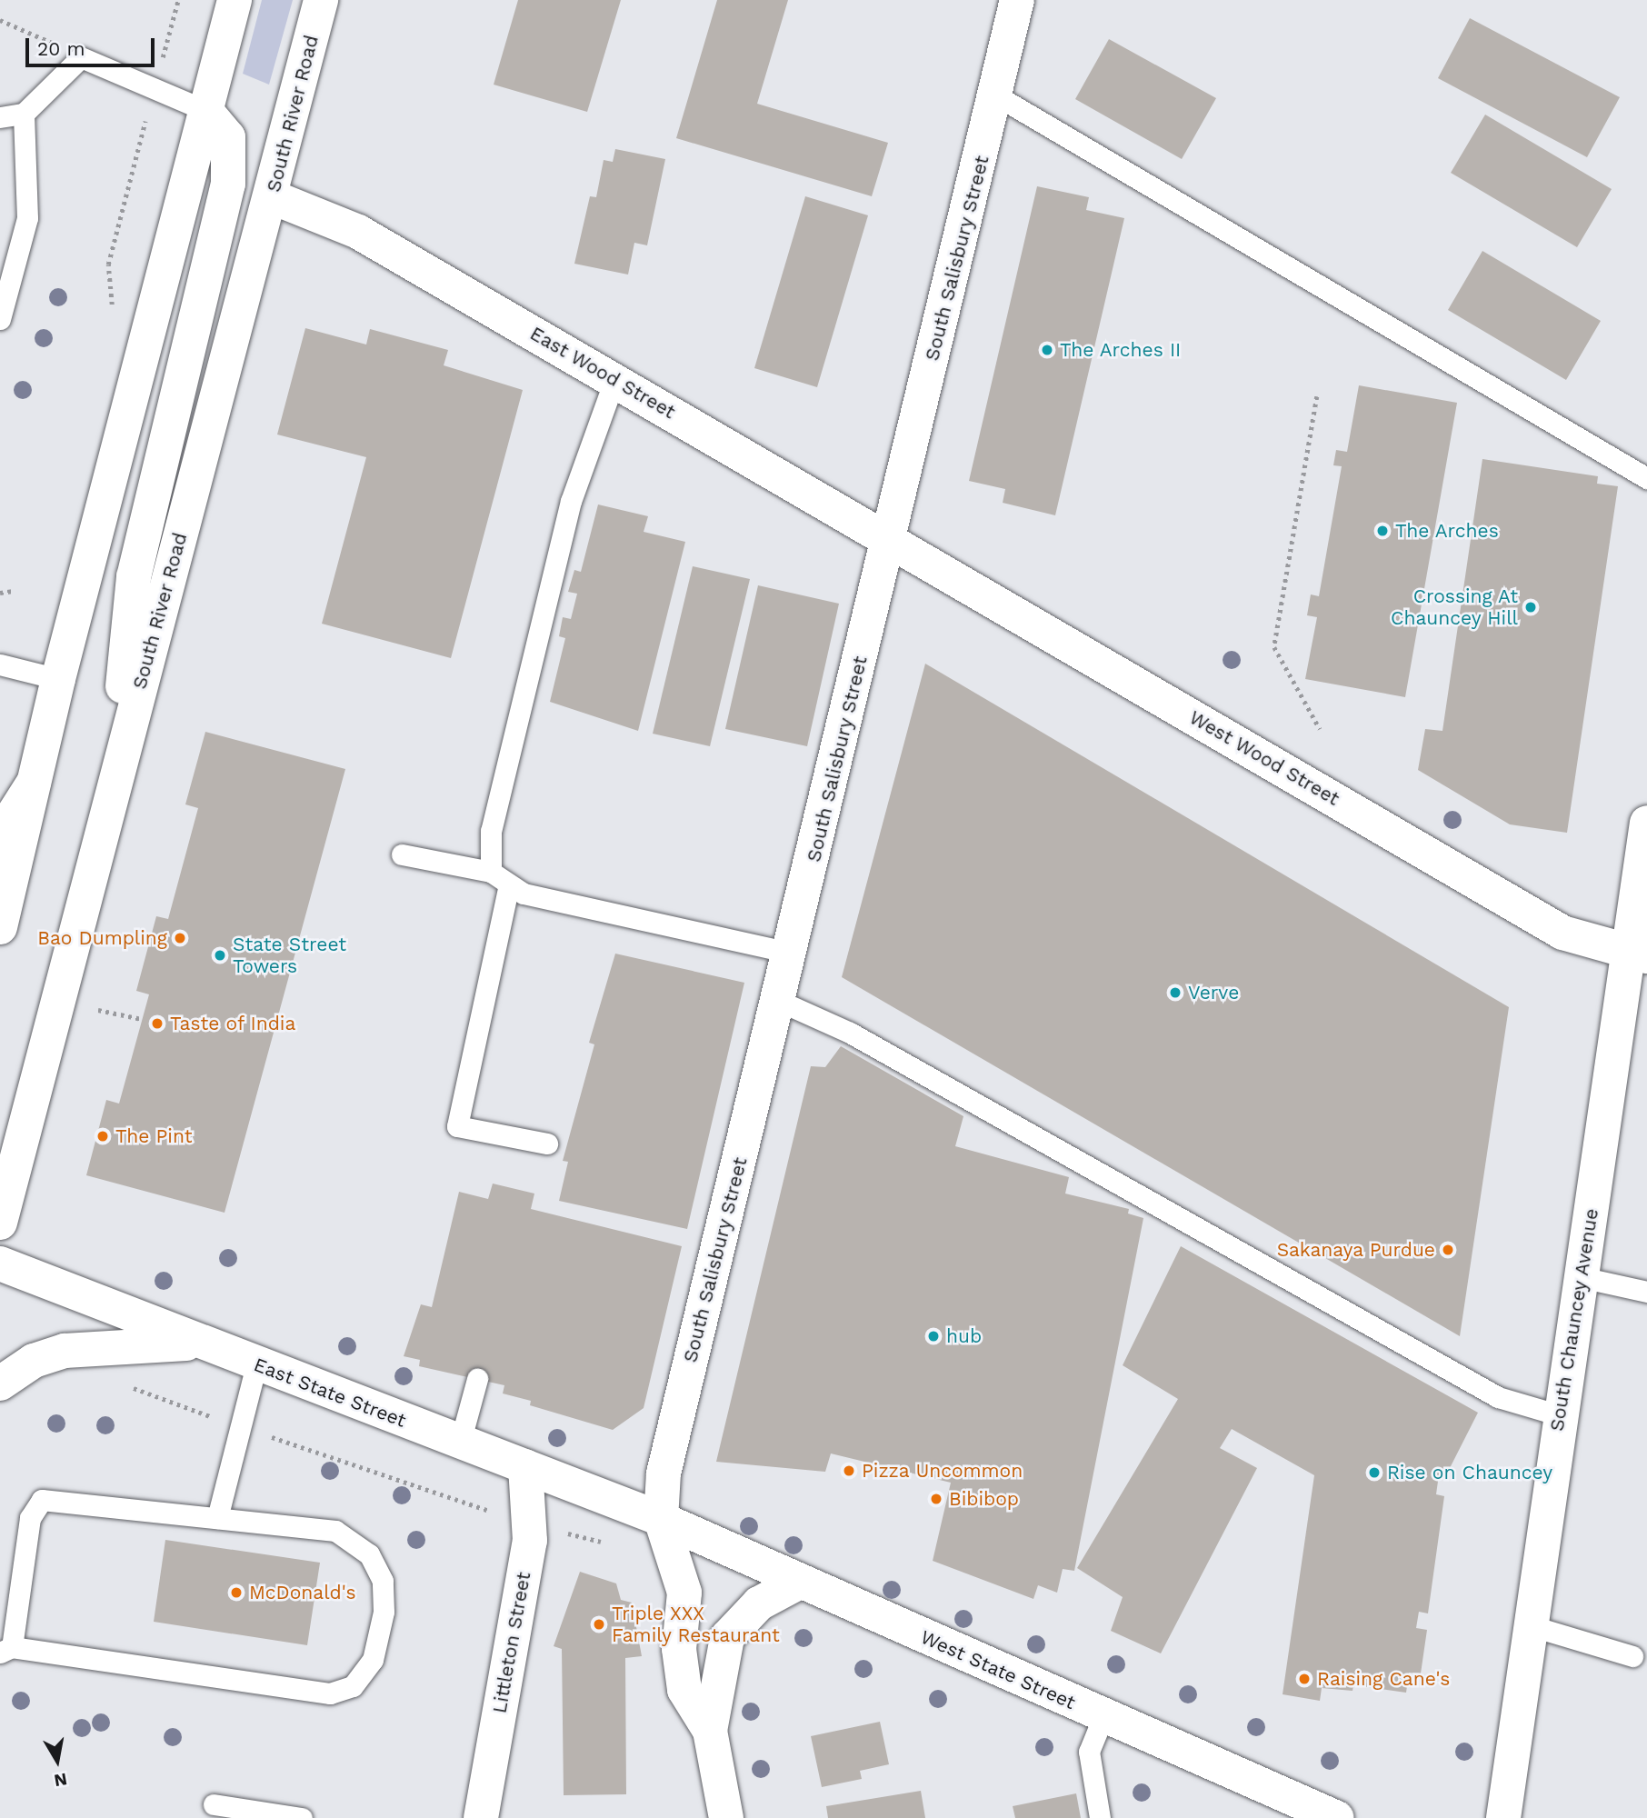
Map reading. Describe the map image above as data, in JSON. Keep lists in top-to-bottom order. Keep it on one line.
{"streets":{"street":["South River Road","South Salisbury Street","East Wood Street","West Wood Street","South Chauncey Avenue","East State Street","Littleton Street","West State Street"]},"crossings":[["South River Road","East Wood Street"],["South Salisbury Street","East Wood Street"],["South Salisbury Street","West Wood Street"],["South Salisbury Street","East State Street"],["South Salisbury Street","West State Street"],["East Wood Street","West Wood Street"],["West Wood Street","South Chauncey Avenue"],["East State Street","Littleton Street"],["East State Street","West State Street"]],"places":["The Arches II","The Arches","Crossing At Chauncey Hill","Bao Dumpling","State Street Towers","Verve","Taste of India","The Pint","Sakanaya Purdue","hub","Pizza Uncommon","Rise on Chauncey","Bibibop","McDonald's","Triple XXX Family Restaurant","Raising Cane's"],"scale_bar":"20 m","north":"bottom"}
